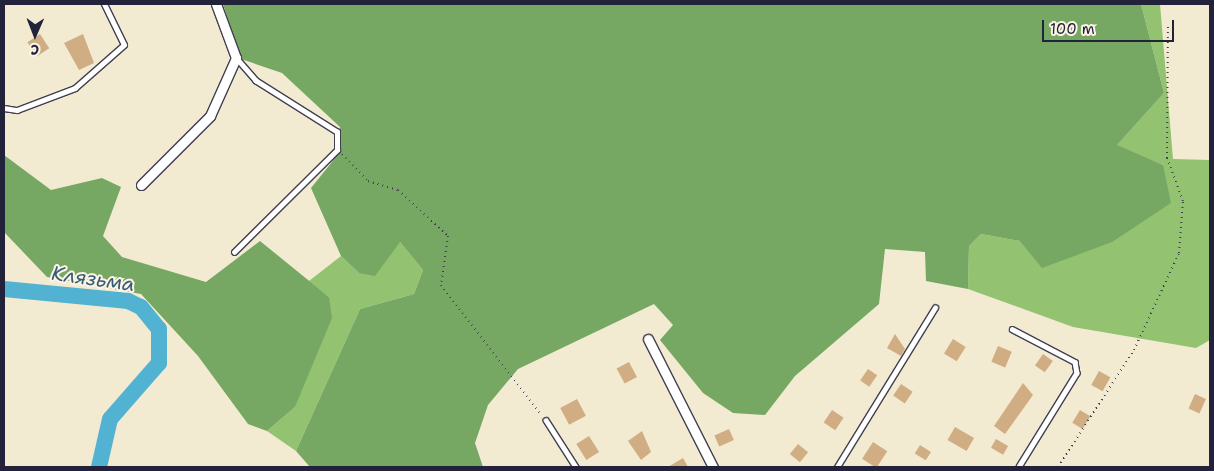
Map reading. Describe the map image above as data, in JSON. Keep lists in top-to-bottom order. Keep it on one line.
{"water":["Клязьма"],"scale_bar":"100 m","north":"bottom"}
